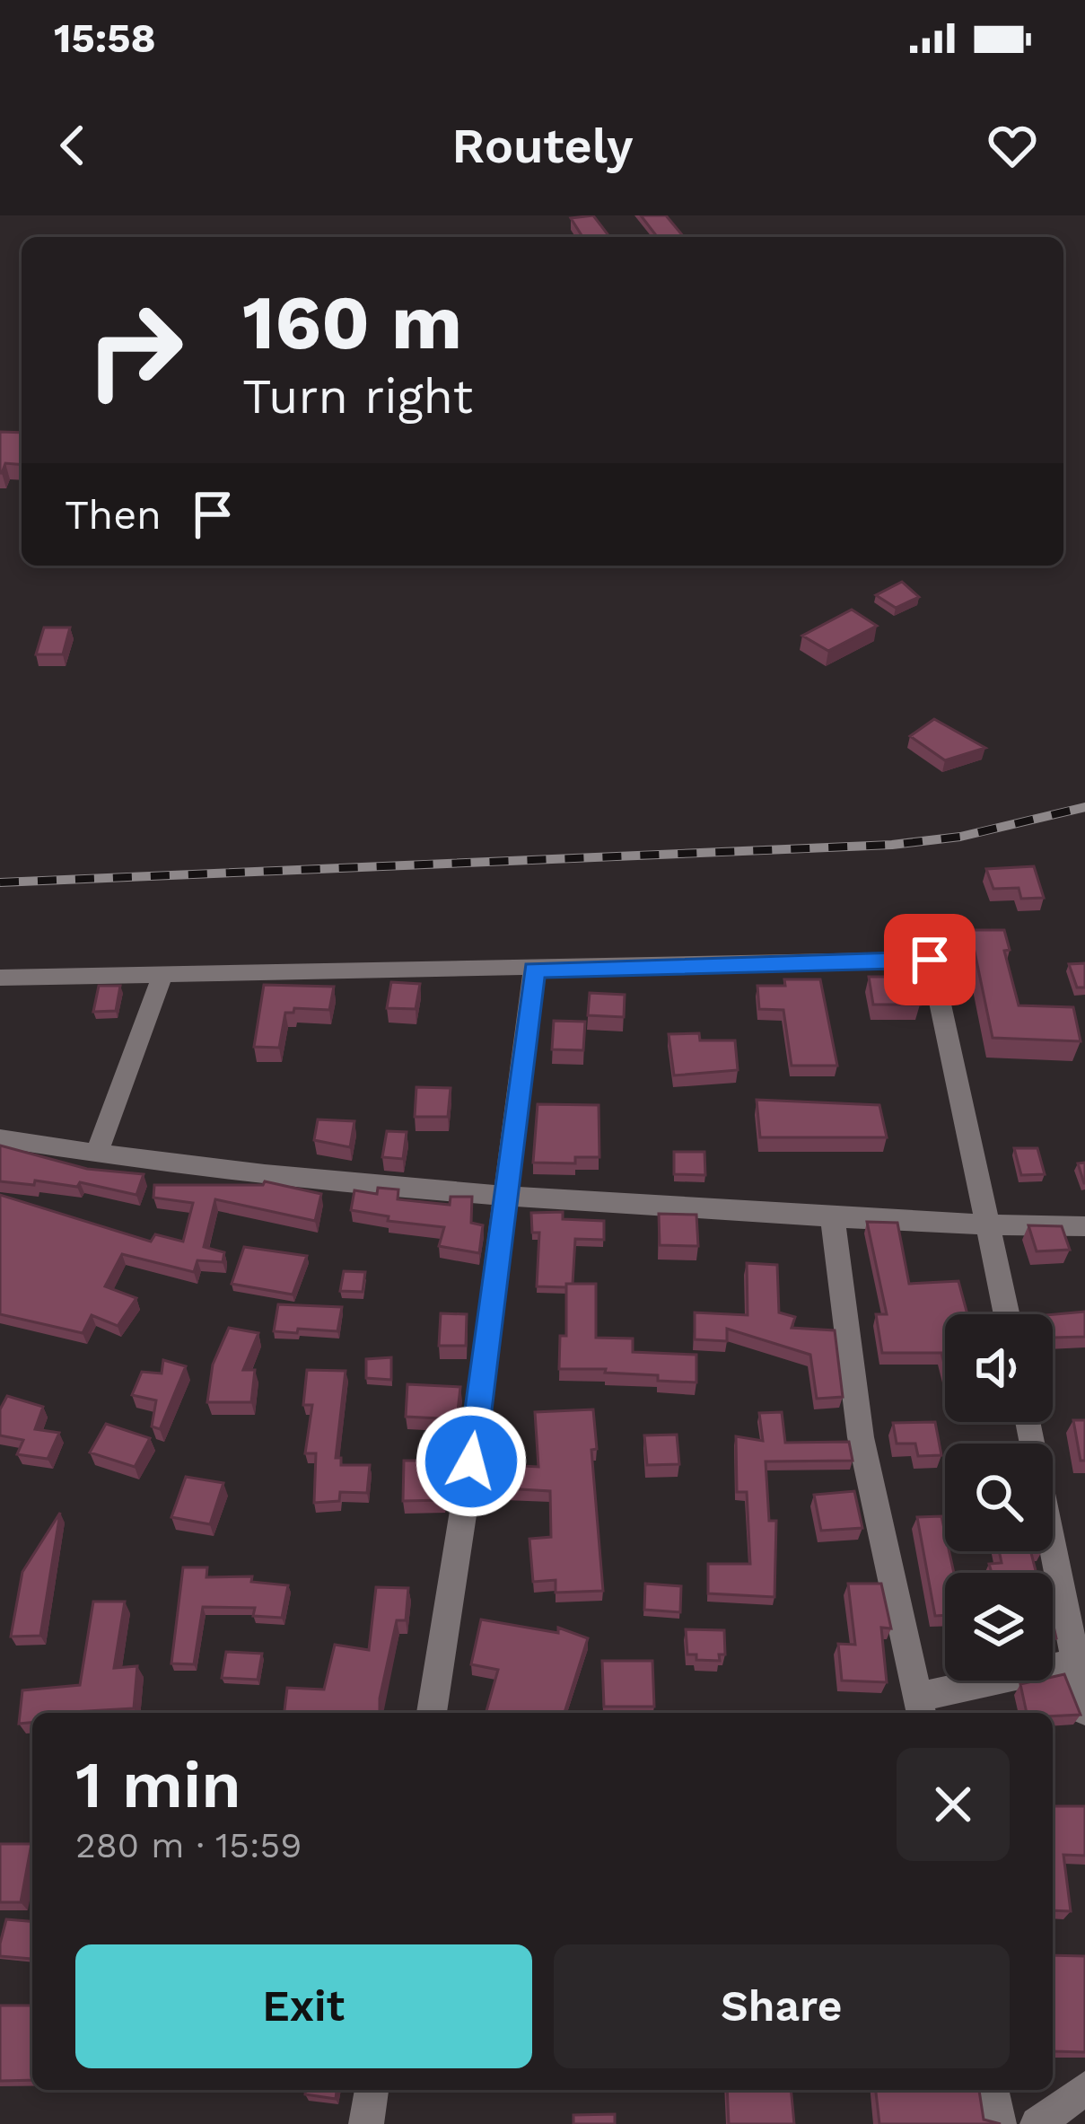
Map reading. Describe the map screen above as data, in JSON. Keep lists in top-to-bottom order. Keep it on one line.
{"page":{"status":"15:58","header":"Routely","turn":["160 m","Turn right"],"then":"Then","heading":["1 min","280 m · 15:59"],"buttons":["Exit","Share"]}}
